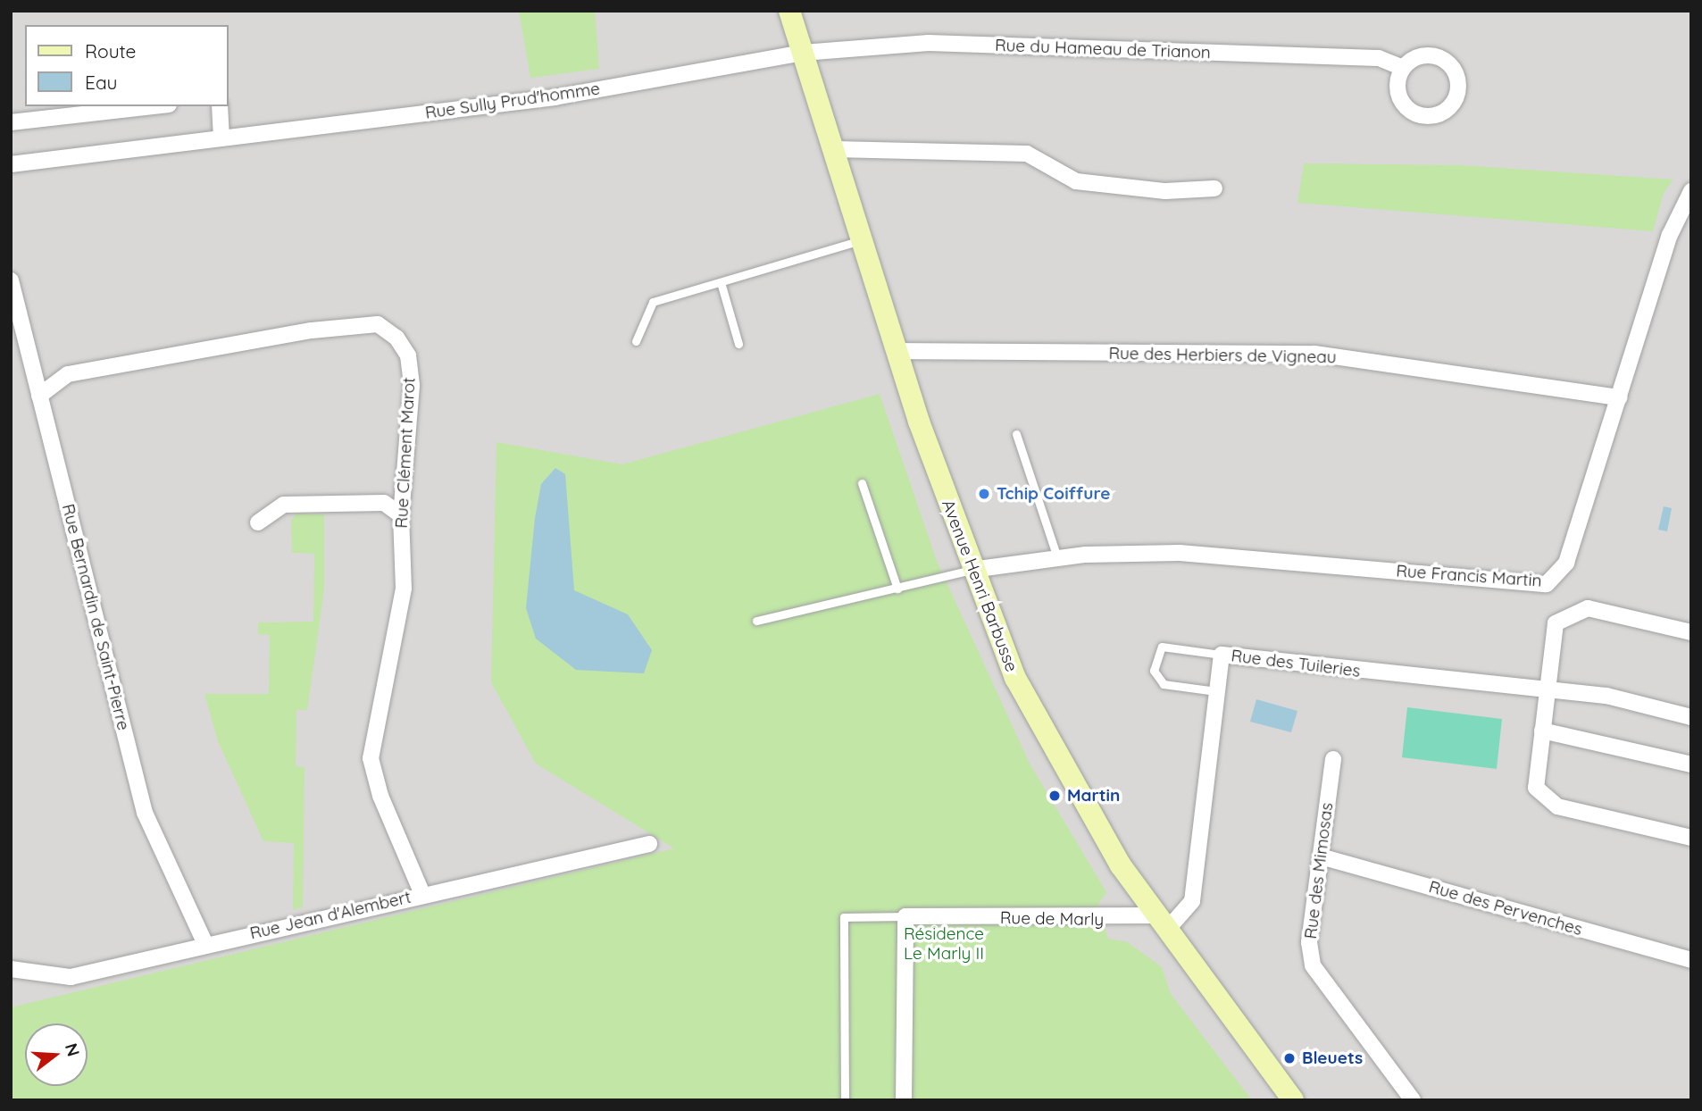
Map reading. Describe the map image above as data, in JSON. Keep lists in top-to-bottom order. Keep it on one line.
{"streets":{"street":["Rue du Hameau de Trianon","Rue Sully Prud'homme","Rue des Herbiers de Vigneau","Rue Clément Marot","Rue Francis Martin","Avenue Henri Barbusse","Rue Bernardin de Saint-Pierre","Rue des Tuileries","Rue des Mimosas","Rue des Pervenches","Rue Jean d'Alembert","Rue de Marly"]},"crossings":[["Rue du Hameau de Trianon","Rue Sully Prud'homme"],["Rue du Hameau de Trianon","Avenue Henri Barbusse"],["Rue Sully Prud'homme","Avenue Henri Barbusse"],["Rue des Herbiers de Vigneau","Rue Francis Martin"],["Rue des Herbiers de Vigneau","Avenue Henri Barbusse"],["Rue Clément Marot","Rue Bernardin de Saint-Pierre"],["Rue Clément Marot","Rue Jean d'Alembert"],["Rue Francis Martin","Avenue Henri Barbusse"],["Avenue Henri Barbusse","Rue des Tuileries"],["Avenue Henri Barbusse","Rue de Marly"],["Rue Bernardin de Saint-Pierre","Rue Jean d'Alembert"],["Rue des Tuileries","Rue de Marly"],["Rue des Mimosas","Rue des Pervenches"]],"parks":["Résidence Le Marly II"],"places":["Tchip Coiffure","Martin","Bleuets"],"legend":["Route","Eau"],"north":"right"}
